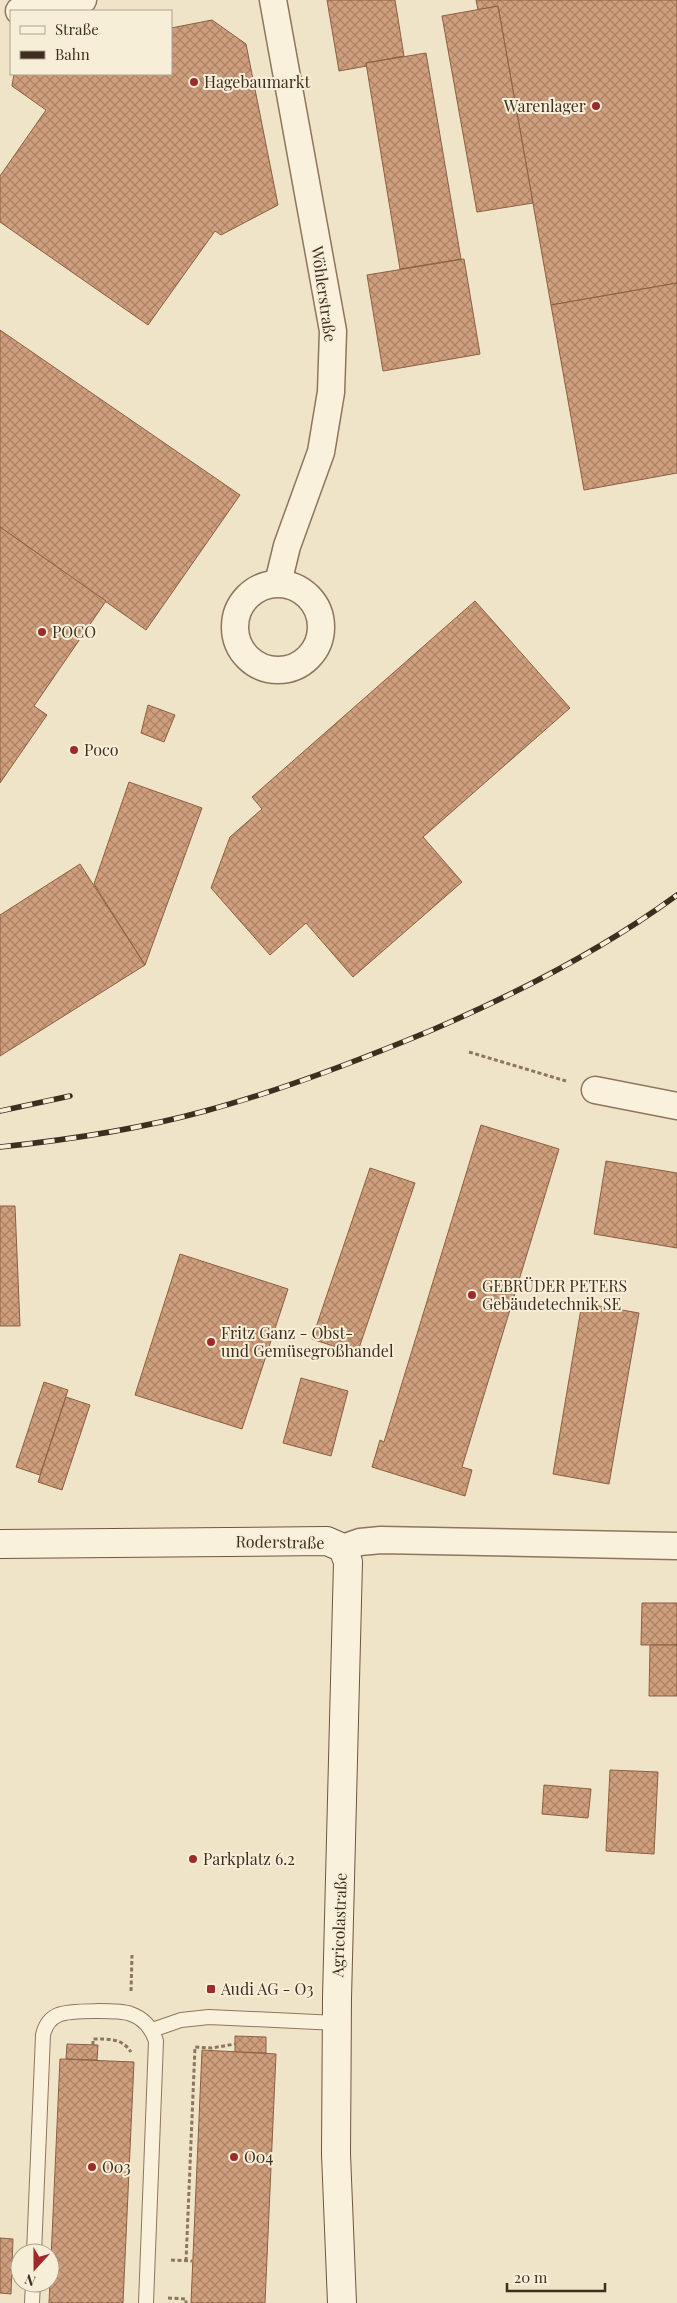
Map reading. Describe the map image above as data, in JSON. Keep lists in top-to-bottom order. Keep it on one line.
{"streets":{"street":["Wöhlerstraße","Roderstraße","Agricolastraße"]},"crossings":[["Roderstraße","Agricolastraße"]],"places":{"other":["Hagebaumarkt","Warenlager","POCO","Poco","GEBRÜDER PETERS Gebäudetechnik SE","Fritz Ganz - Obst- und Gemüsegroßhandel","Parkplatz 6.2","O04","O03"],"transit":["Audi AG - O3"]},"legend":["Straße","Bahn"],"scale_bar":"20 m","north":"bottom"}
